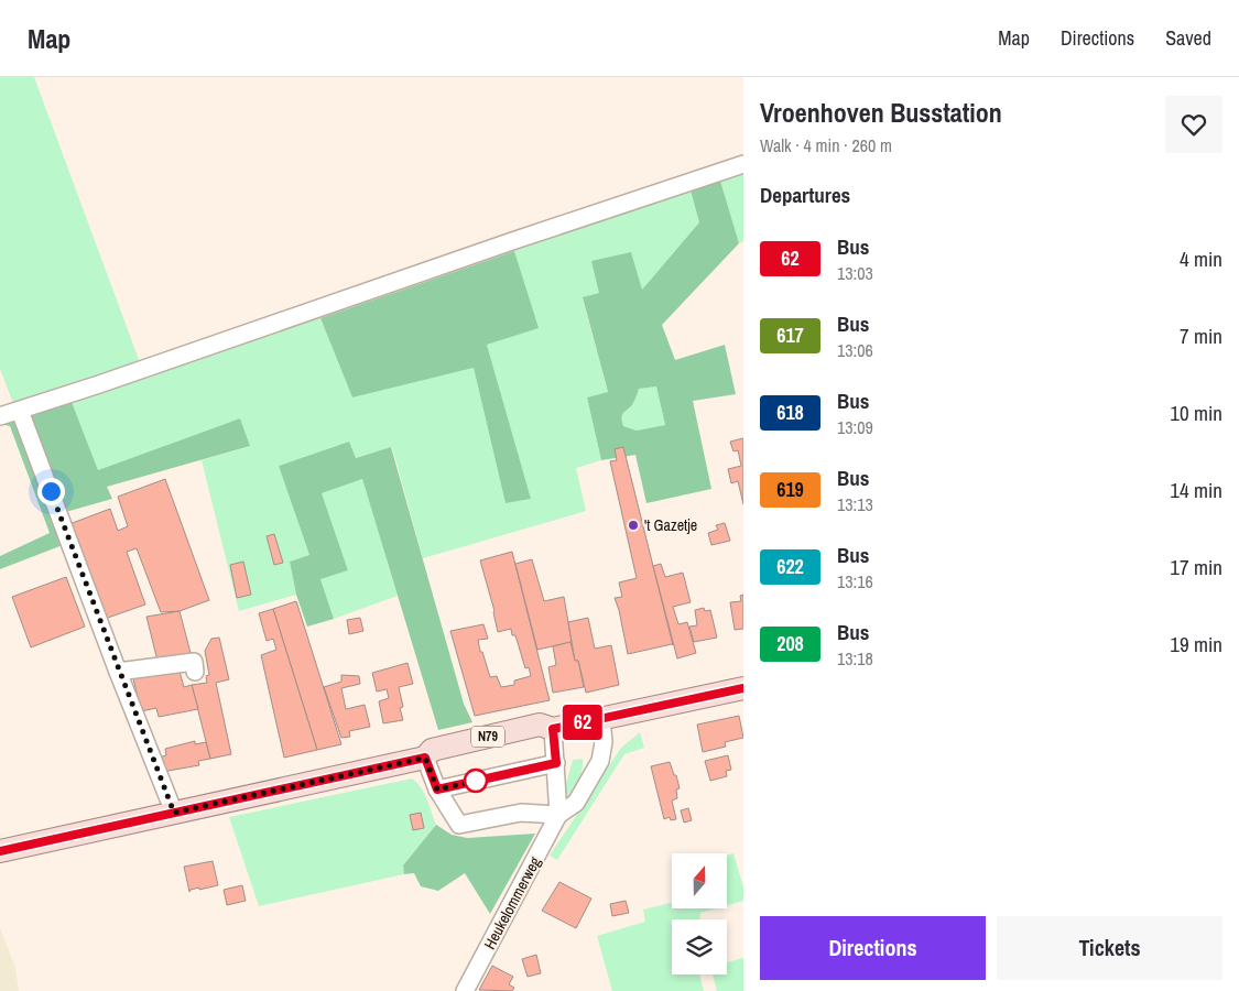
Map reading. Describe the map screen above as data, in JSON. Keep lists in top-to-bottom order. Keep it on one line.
{"streets":{"main road":["N79"],"street":["Heukelommerweg"]},"crossings":[["N79","Heukelommerweg"]],"places":["'t Gazetje"],"lines":["bus line 62"],"north":"top","page":{"header":"Map","nav":["Map","Directions","Saved"],"on_map":"62","heading":[["Vroenhoven Busstation","Walk · 4 min · 260 m"],"Departures"],"list":[{"mark":"62","name":"Bus","note":"13:03","value":"4 min"},{"mark":"617","name":"Bus","note":"13:06","value":"7 min"},{"mark":"618","name":"Bus","note":"13:09","value":"10 min"},{"mark":"619","name":"Bus","note":"13:13","value":"14 min"},{"mark":"622","name":"Bus","note":"13:16","value":"17 min"},{"mark":"208","name":"Bus","note":"13:18","value":"19 min"}],"buttons":["Directions","Tickets"]}}
